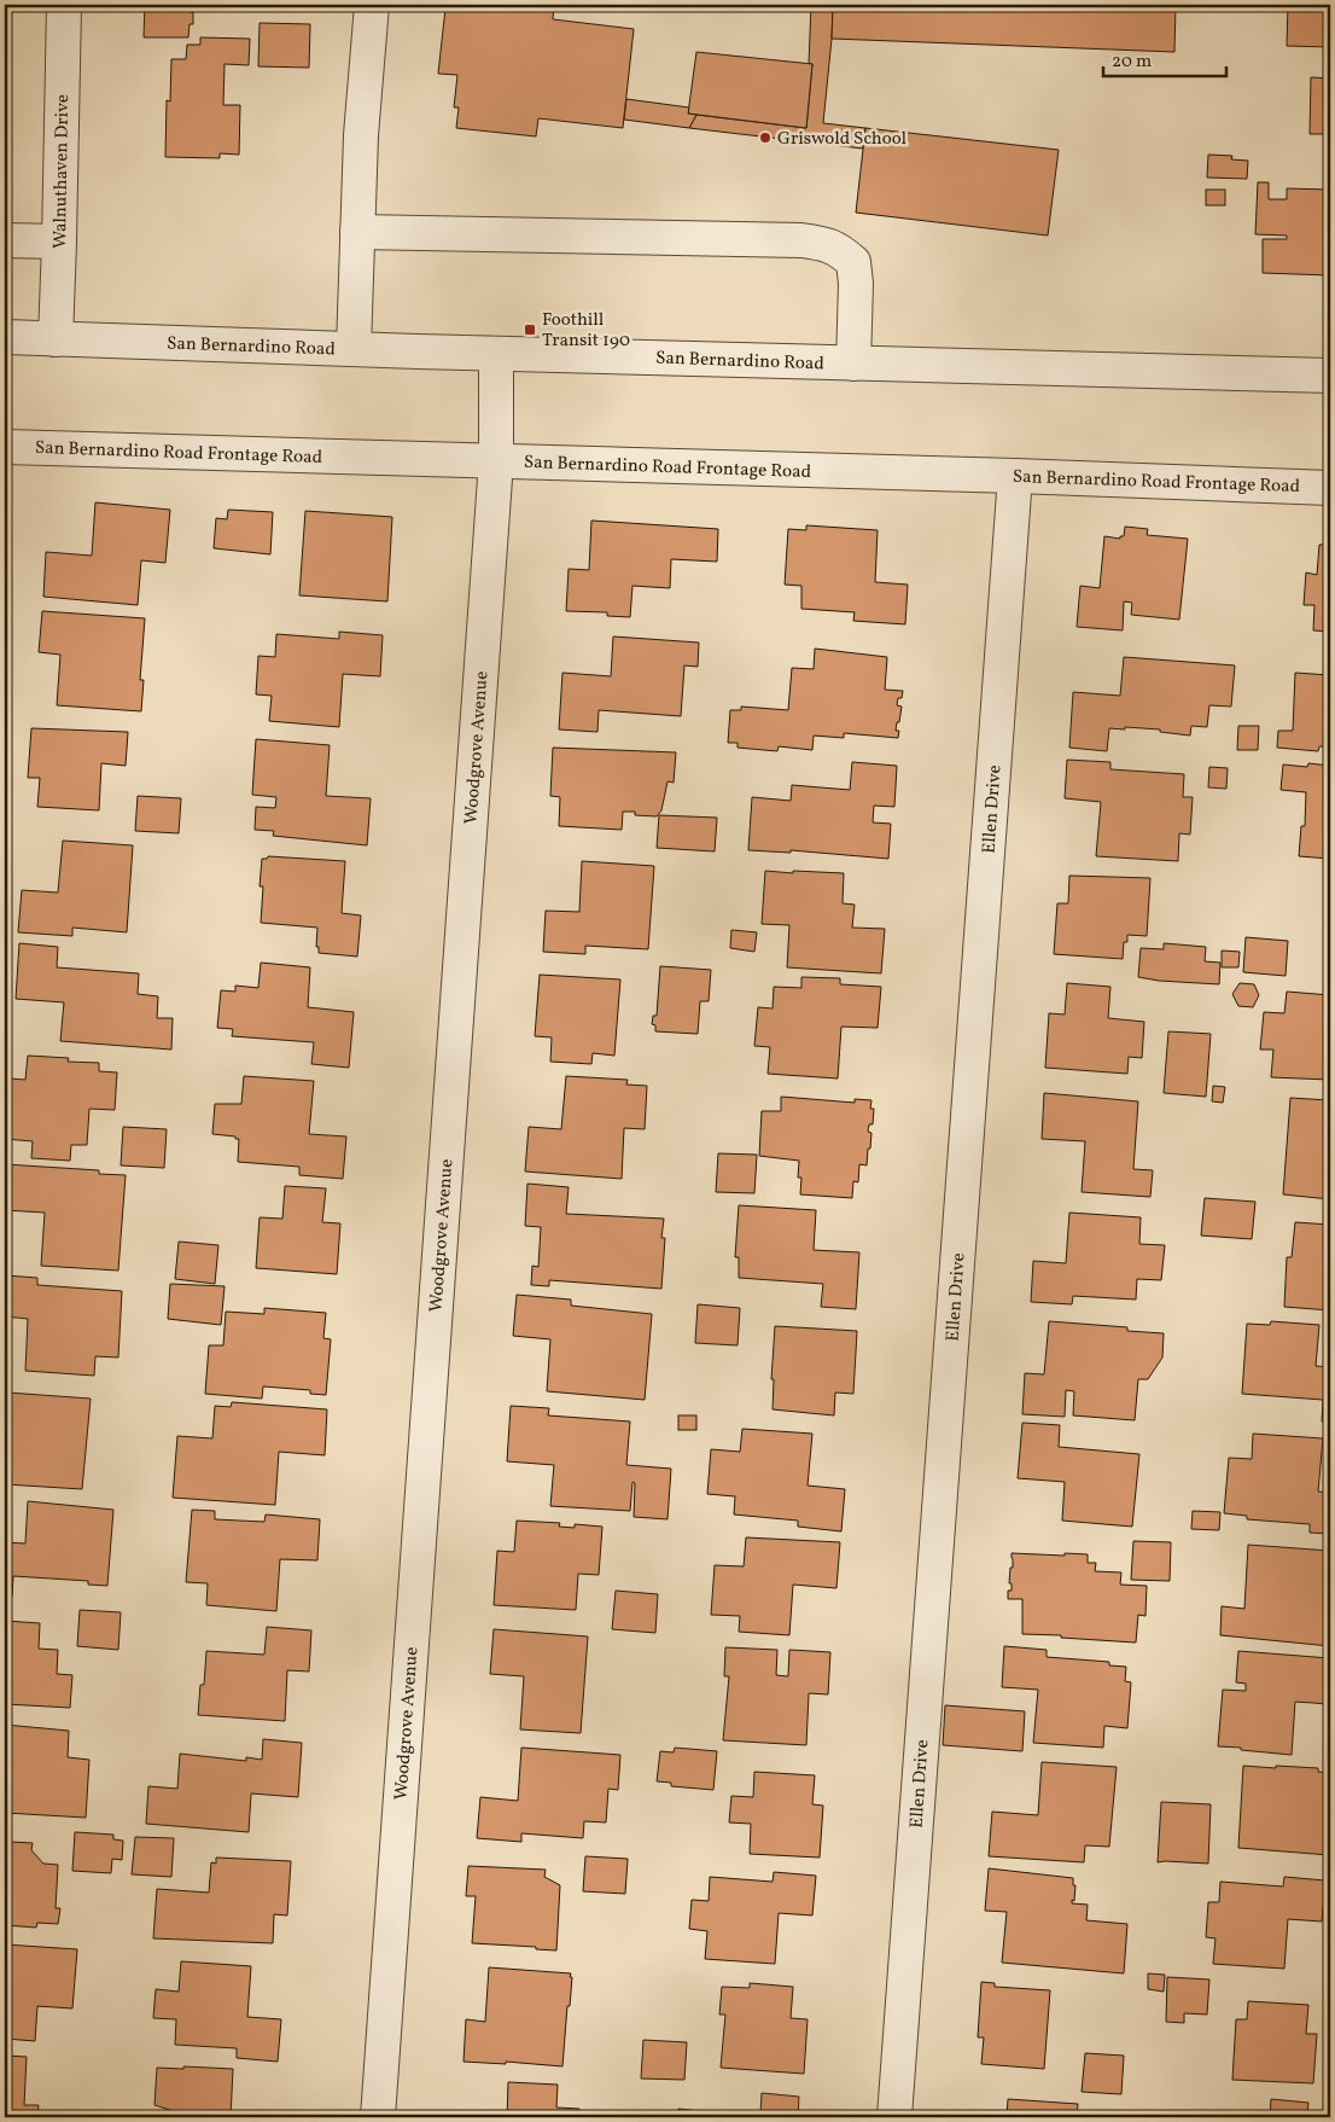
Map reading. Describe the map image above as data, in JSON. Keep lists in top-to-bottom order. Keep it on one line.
{"streets":{"street":["Walnuthaven Drive","San Bernardino Road","San Bernardino Road Frontage Road","Woodgrove Avenue","Ellen Drive"]},"crossings":[["Walnuthaven Drive","San Bernardino Road"],["San Bernardino Road","Woodgrove Avenue"],["San Bernardino Road Frontage Road","Woodgrove Avenue"],["San Bernardino Road Frontage Road","Ellen Drive"]],"places":{"other":["Griswold School"],"transit":["Foothill Transit 190"]},"scale_bar":"20 m"}
